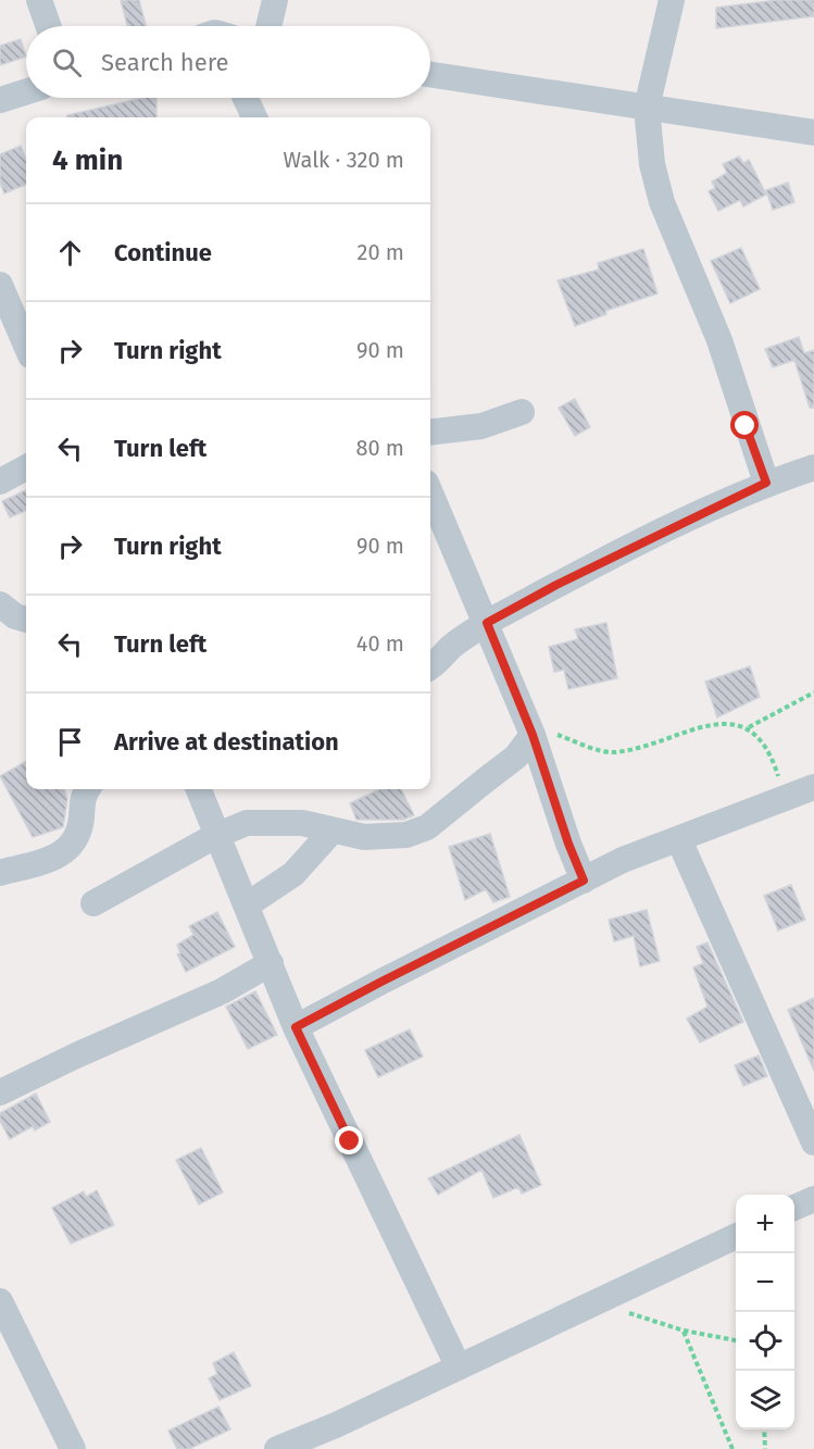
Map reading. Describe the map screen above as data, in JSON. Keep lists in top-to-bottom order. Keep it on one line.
{"page":{"search":"Search here","heading":["4 min","Walk · 320 m"],"list":[["Continue","20 m"],["Turn right","90 m"],["Turn left","80 m"],["Turn right","90 m"],["Turn left","40 m"],"Arrive at destination"],"map_buttons":["+","−"]}}
